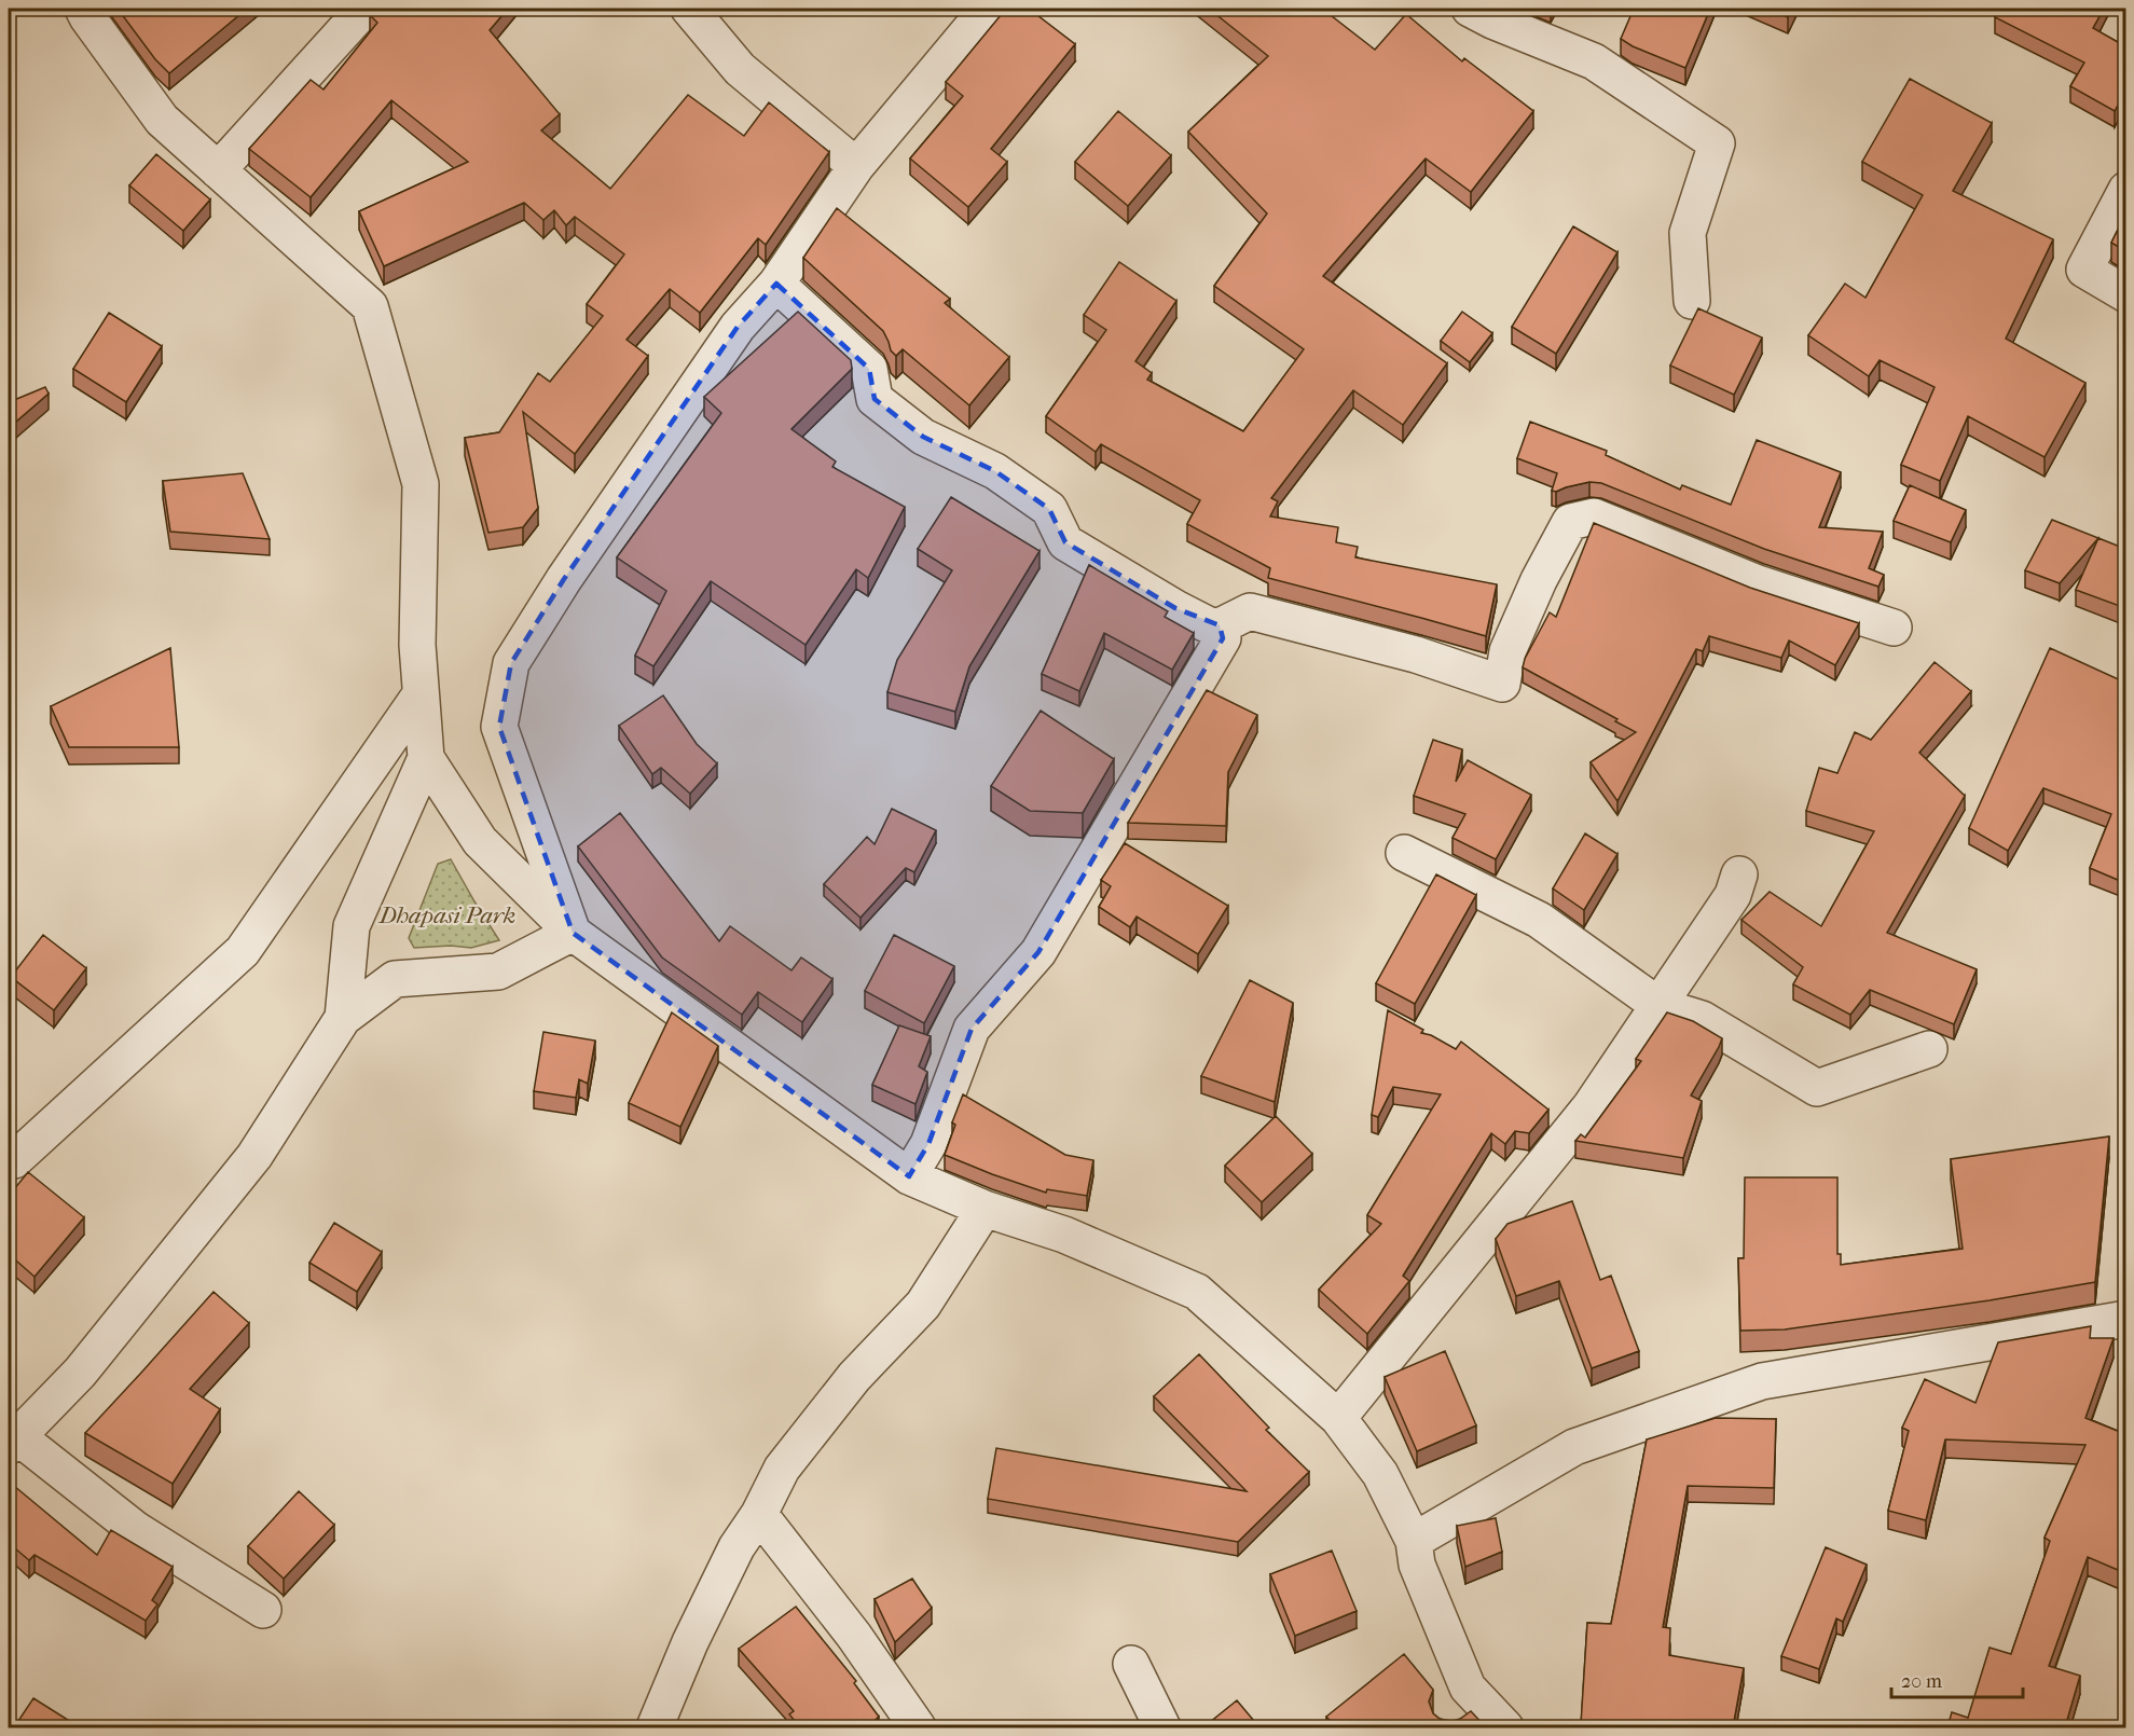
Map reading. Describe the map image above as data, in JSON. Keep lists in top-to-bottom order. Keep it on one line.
{"parks":["Dhapasi Park"],"scale_bar":"20 m"}
